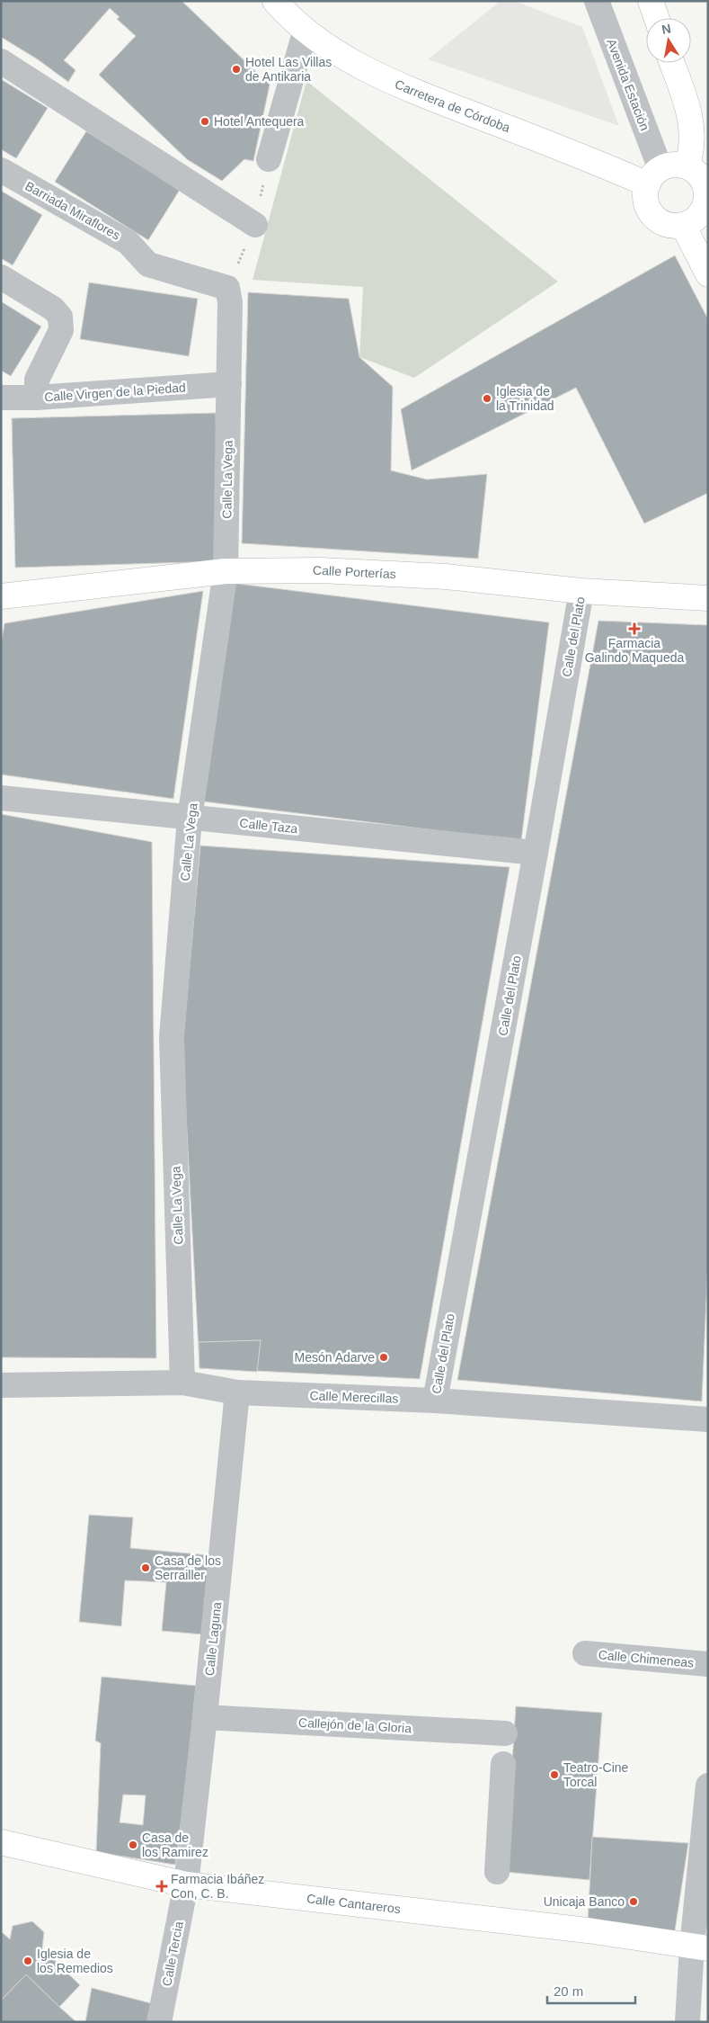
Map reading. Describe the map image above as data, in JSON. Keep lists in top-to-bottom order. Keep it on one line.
{"streets":{"street":["Avenida Estación","Carretera de Córdoba","Barriada Miraflores","Calle Virgen de la Piedad","Calle La Vega","Calle Porterías","Calle del Plato","Calle Taza","Calle Merecillas","Calle Laguna","Calle Chimeneas","Callejón de la Gloria","Calle Cantareros","Calle Tercia"]},"crossings":[["Avenida Estación","Carretera de Córdoba"],["Barriada Miraflores","Calle La Vega"],["Calle Virgen de la Piedad","Calle La Vega"],["Calle La Vega","Calle Porterías"],["Calle La Vega","Calle Taza"],["Calle La Vega","Calle Merecillas"],["Calle Porterías","Calle del Plato"],["Calle del Plato","Calle Taza"],["Calle del Plato","Calle Merecillas"],["Calle Merecillas","Calle Laguna"],["Calle Laguna","Callejón de la Gloria"],["Calle Laguna","Calle Cantareros"],["Calle Laguna","Calle Tercia"],["Calle Cantareros","Calle Tercia"]],"places":{"other":["Hotel Las Villas de Antikaria","Hotel Antequera","Iglesia de la Trinidad","Mesón Adarve","Casa de los Serrailler","Teatro-Cine Torcal","Casa de los Ramirez","Unicaja Banco","Iglesia de los Remedios"],"health":["Farmacia Galindo Maqueda","Farmacia Ibáñez Con, C. B."]},"scale_bar":"20 m","north":"top"}
